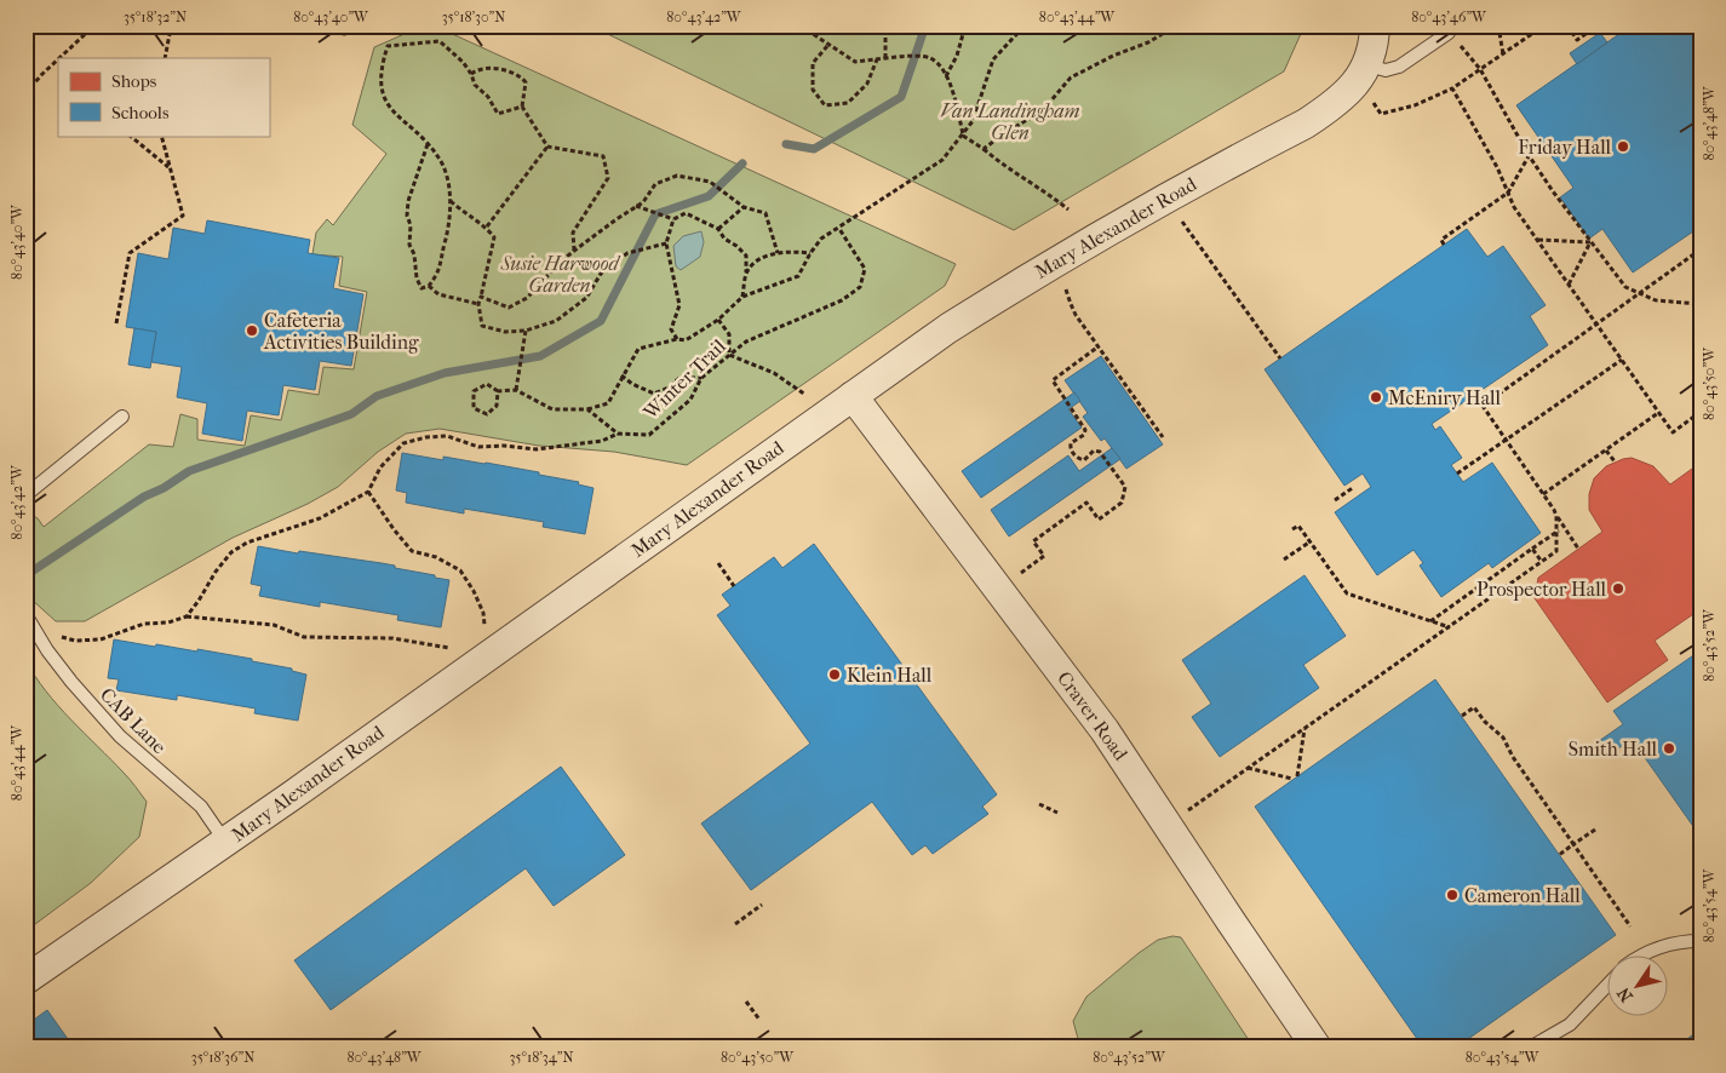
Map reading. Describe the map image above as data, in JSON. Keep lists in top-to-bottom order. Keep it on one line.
{"streets":{"street":["Mary Alexander Road","Craver Road"],"lane":["CAB Lane"],"path":["Winter Trail"]},"crossings":[["Mary Alexander Road","Craver Road"],["Mary Alexander Road","CAB Lane"]],"parks":["Van Landingham Glen","Susie Harwood Garden"],"places":["Friday Hall","Cafeteria Activities Building","McEniry Hall","Prospector Hall","Klein Hall","Smith Hall","Cameron Hall"],"legend":["Shops","Schools"],"north":"bottom left","coordinates":["35°18'32\"N","80°43'40\"W","35°18'30\"N","80°43'42\"W","80°43'44\"W","80°43'46\"W","80°43'48\"W","80°43'50\"W","80°43'52\"W","80°43'54\"W","35°18'36\"N","35°18'34\"N"]}
